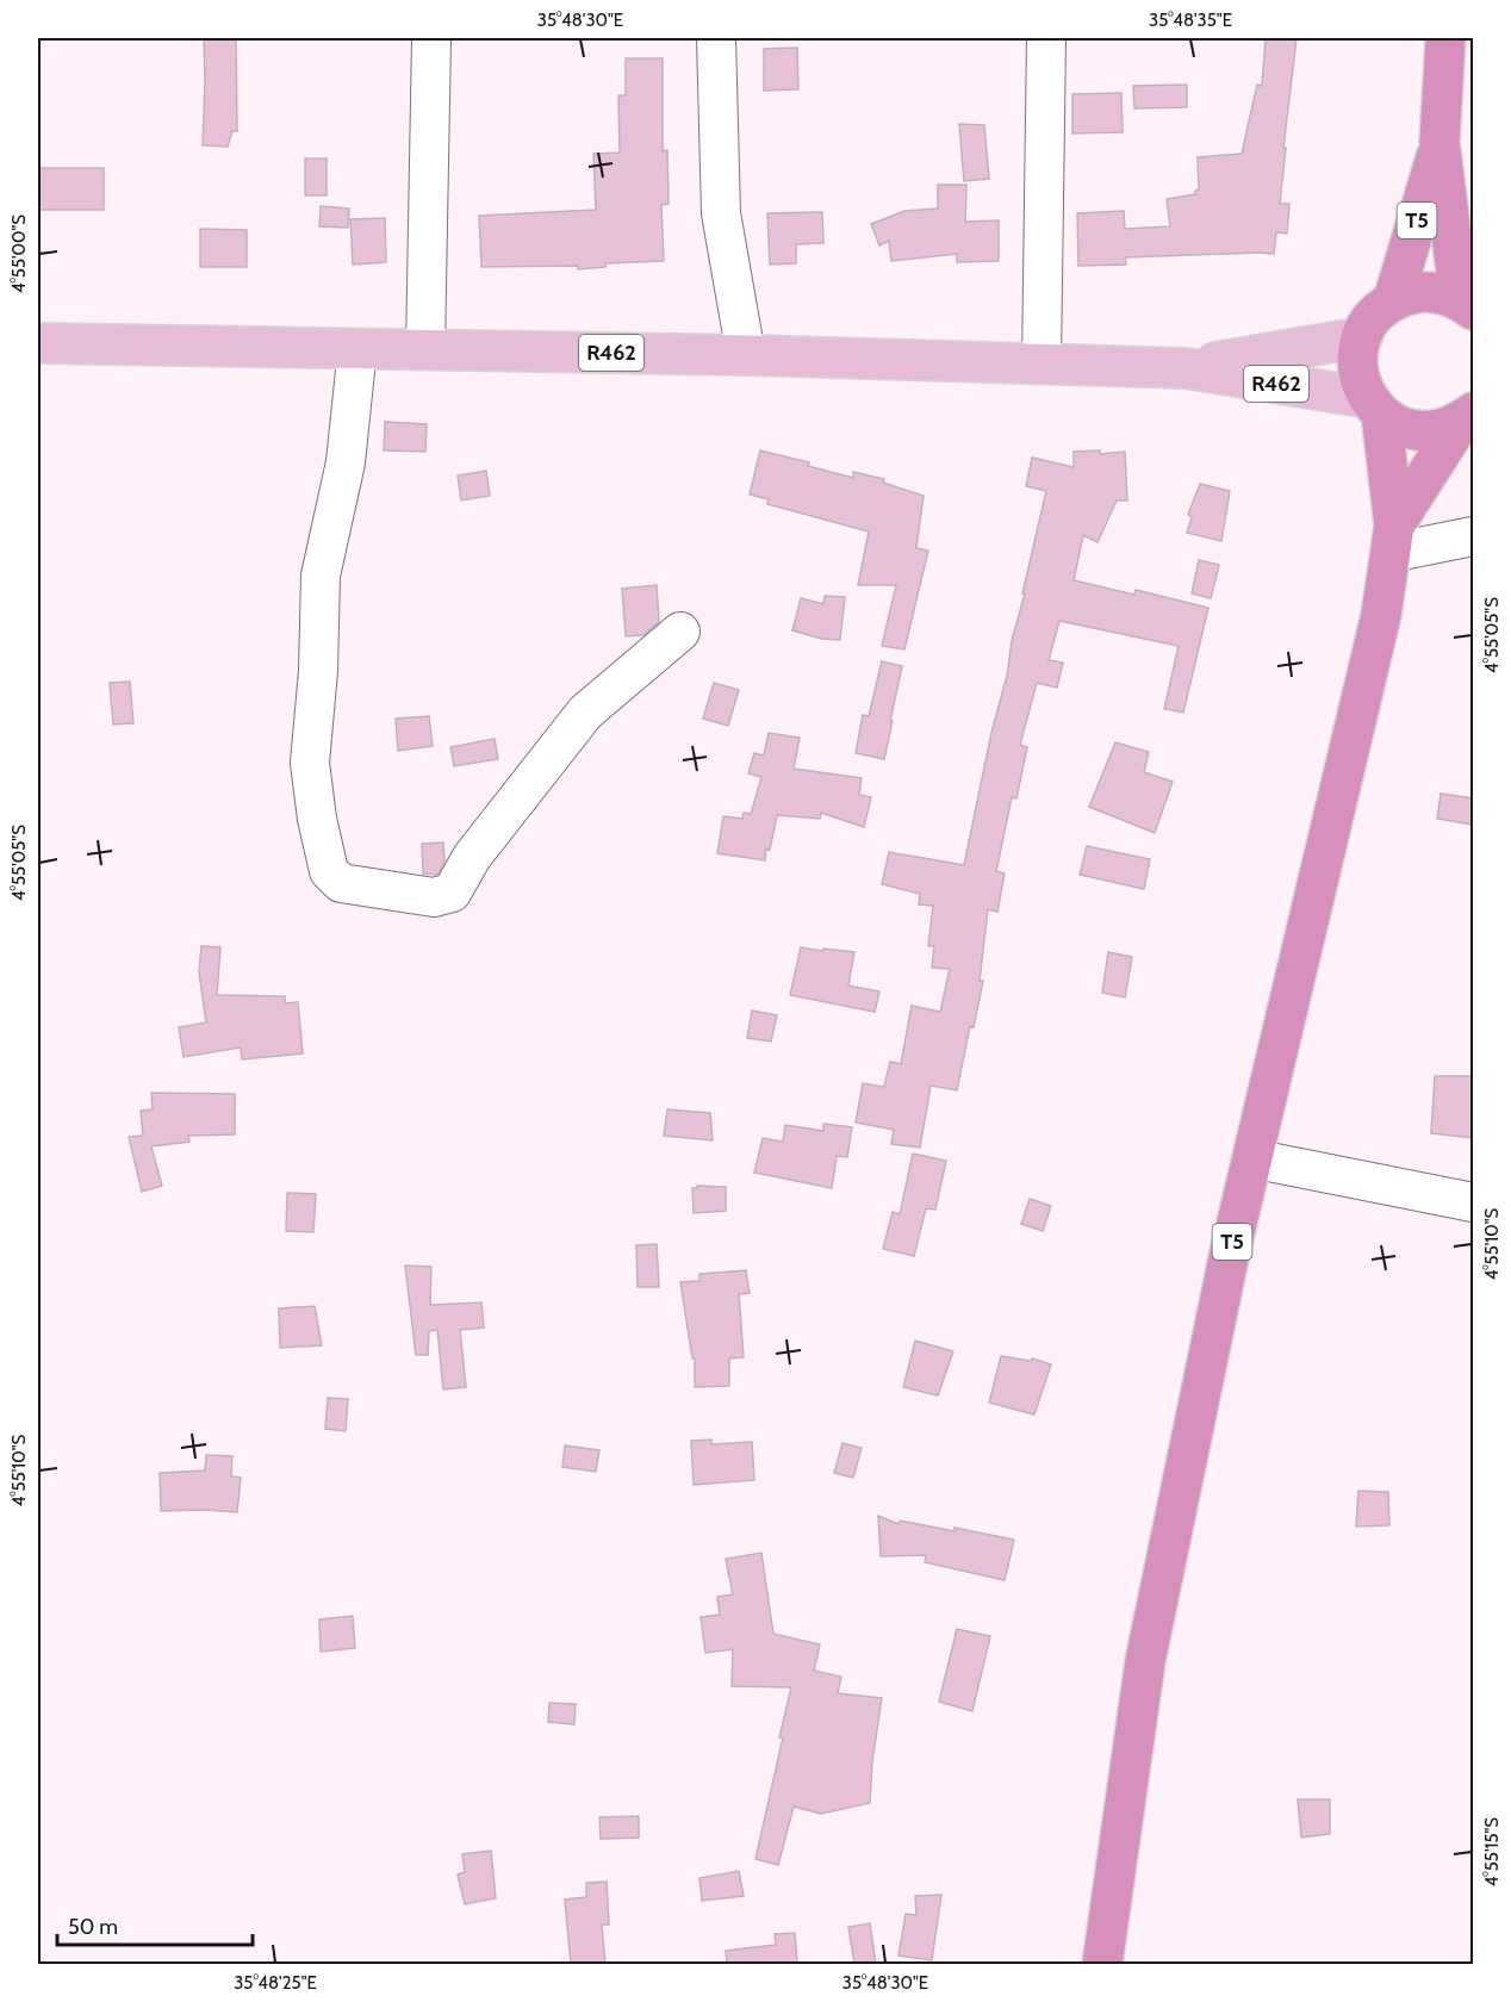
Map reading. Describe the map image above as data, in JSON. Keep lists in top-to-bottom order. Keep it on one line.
{"streets":{"highway":["T5"],"main road":["R462"]},"crossings":[["T5","R462"]],"scale_bar":"50 m","coordinates":["35°48'30\"E","35°48'35\"E","4°55'00\"S","4°55'05\"S","4°55'10\"S","4°55'15\"S","35°48'25\"E"]}
